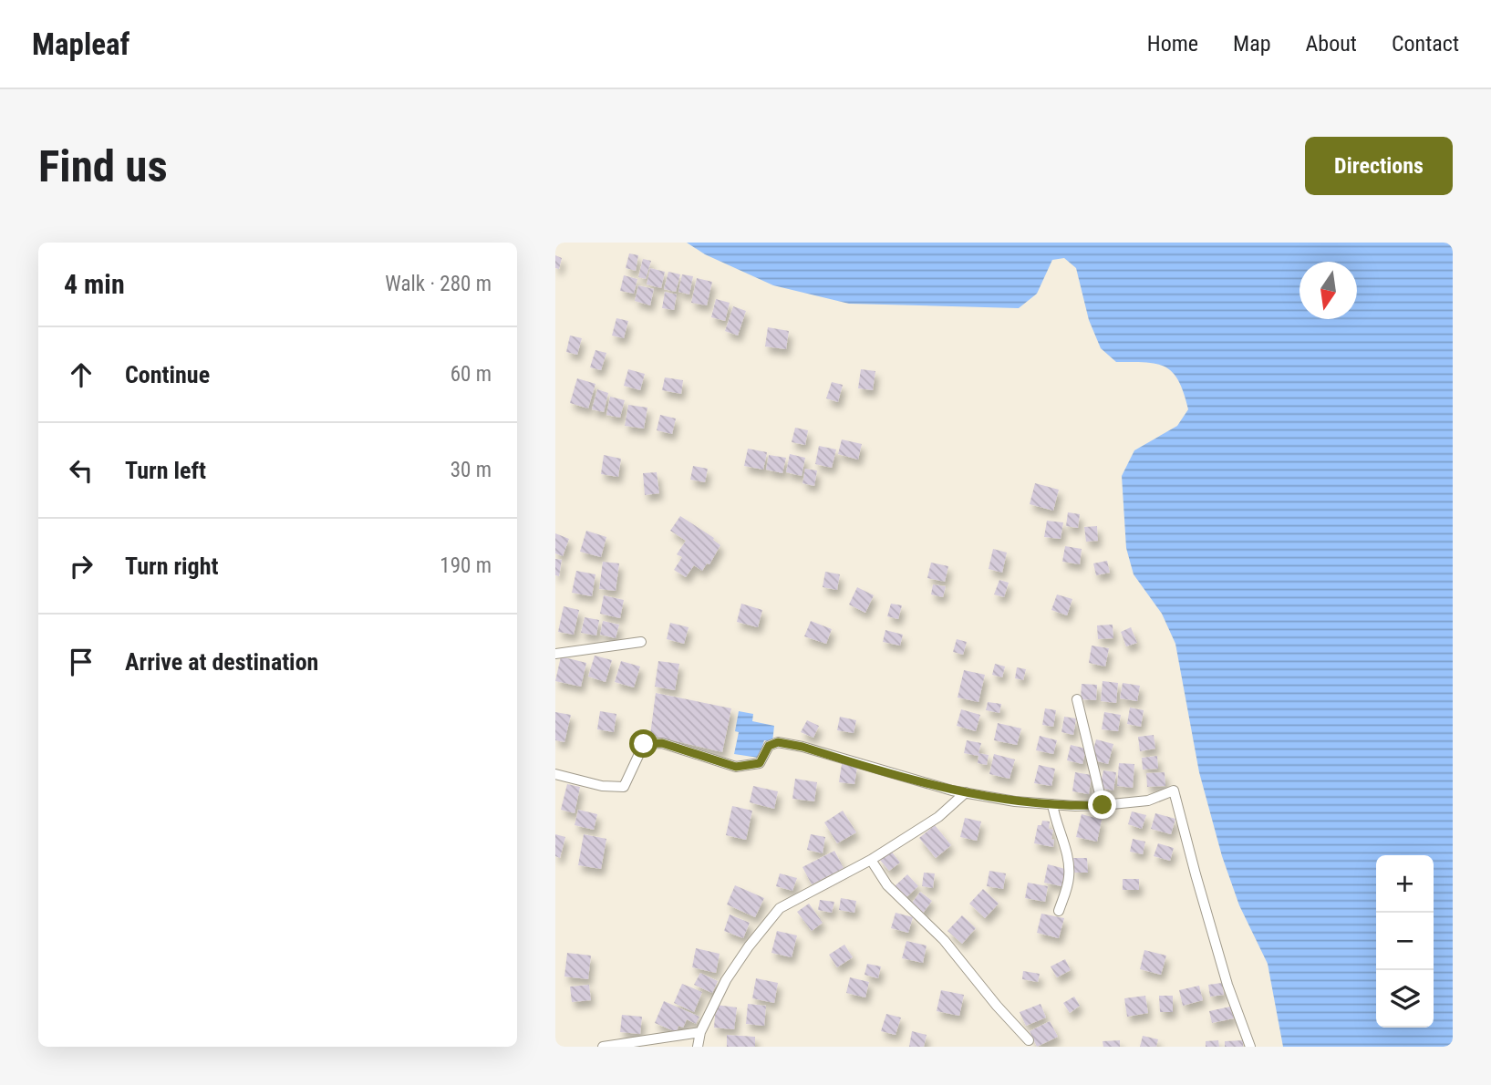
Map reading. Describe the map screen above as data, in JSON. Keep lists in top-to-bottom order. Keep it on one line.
{"north":"bottom","page":{"header":"Mapleaf","nav":["Home","Map","About","Contact"],"buttons":"Directions","title":"Find us","heading":["4 min","Walk · 280 m"],"list":[["Continue","60 m"],["Turn left","30 m"],["Turn right","190 m"],"Arrive at destination"],"map_buttons":["+","−"]}}
